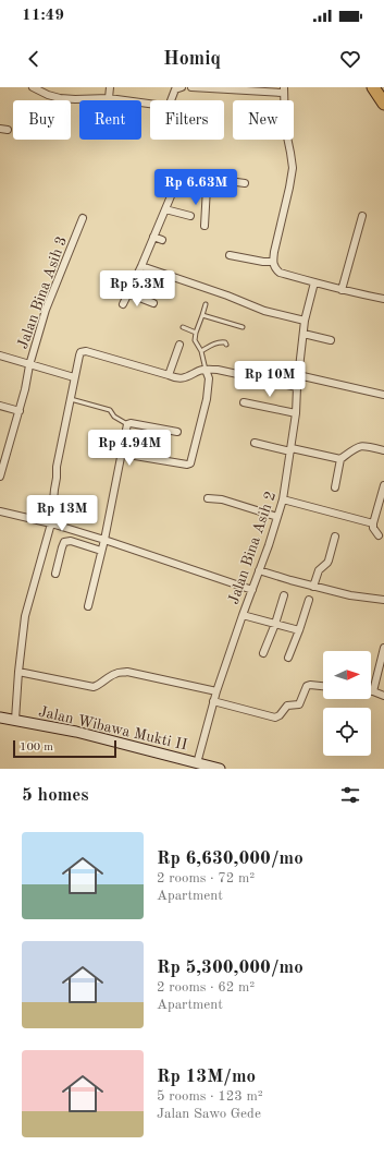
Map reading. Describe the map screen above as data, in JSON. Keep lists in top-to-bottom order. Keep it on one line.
{"streets":{"main road":["Jalan Wibawa Mukti II"],"street":["Jalan Bina Asih 3","Jalan Bina Asih 2"]},"crossings":[["Jalan Bina Asih 2","Jalan Wibawa Mukti II"]],"scale_bar":"100 m","north":"right","page":{"status":"11:49","header":"Homiq","chip":["Buy","Rent","Filters","New"],"price":["Rp 6.63M","Rp 5.3M","Rp 10M","Rp 4.94M","Rp 13M"],"scale":"100 m","heading":"5 homes","list":[{"name":"Rp 6,630,000/mo","note":"2 rooms · 72 m² · Apartment"},{"name":"Rp 5,300,000/mo","note":"2 rooms · 62 m² · Apartment"},{"name":"Rp 13M/mo","note":"5 rooms · 123 m² · Jalan Sawo Gede"}]}}
